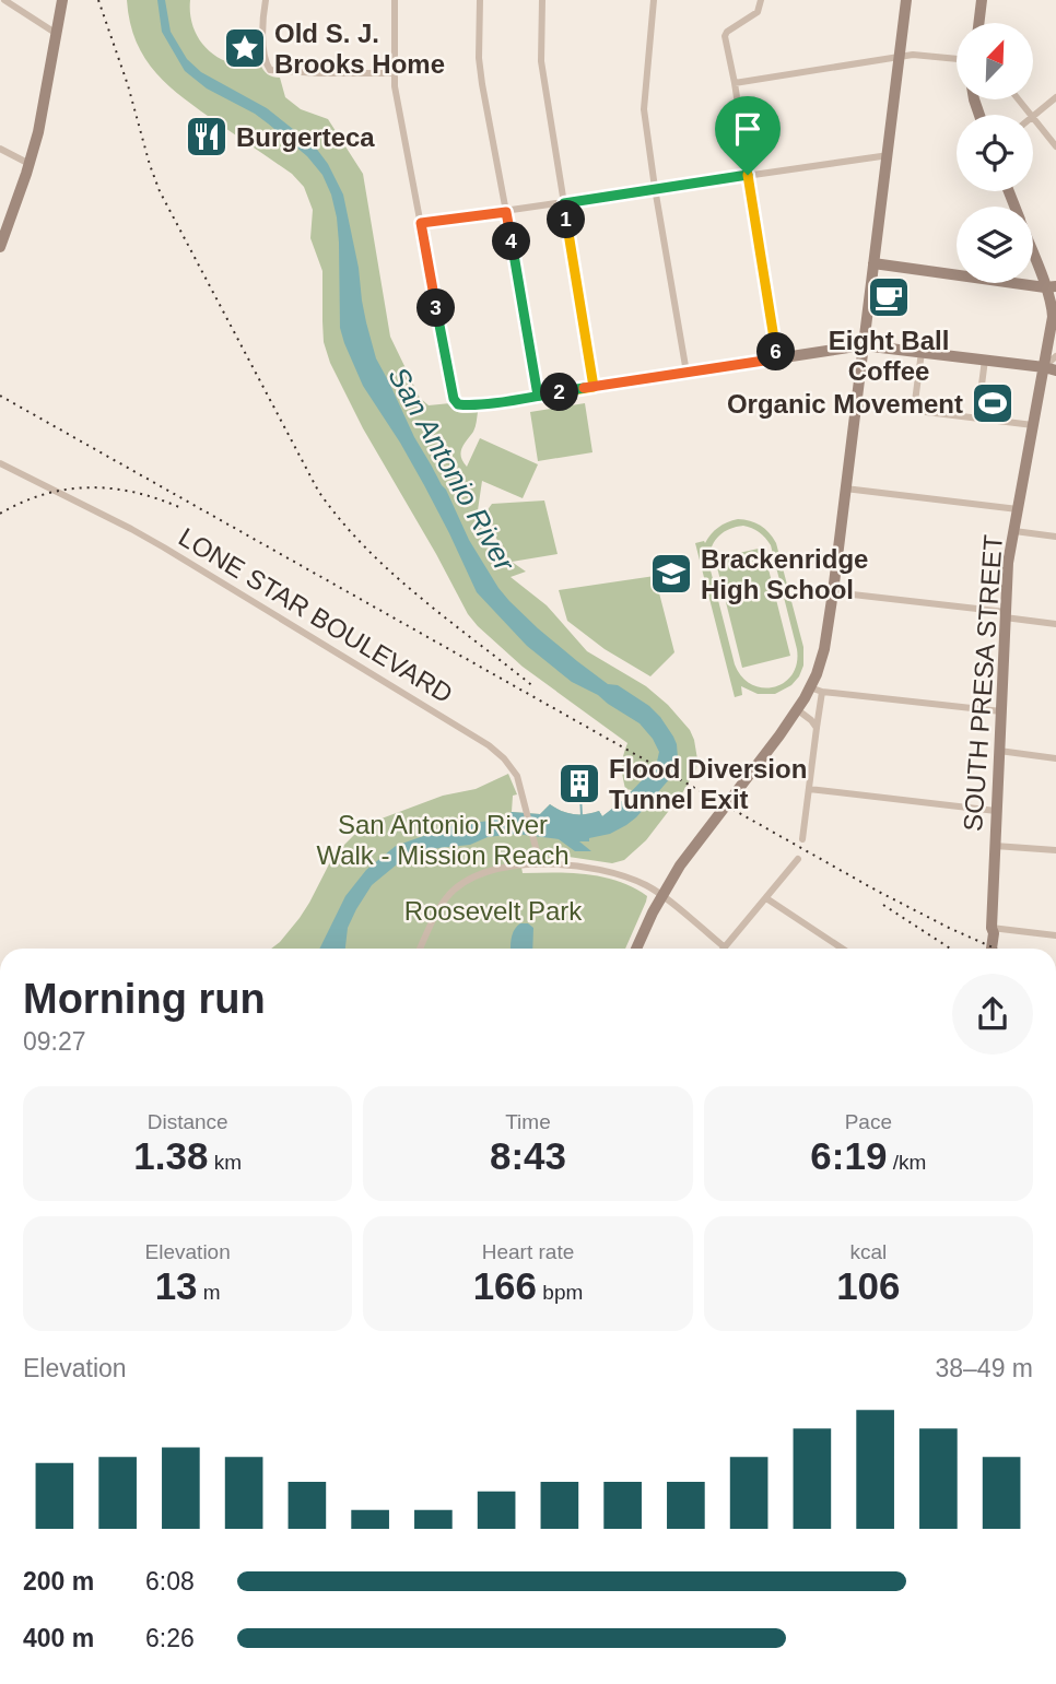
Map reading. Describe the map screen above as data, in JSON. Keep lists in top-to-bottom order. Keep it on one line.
{"streets":{"main road":["SOUTH PRESA STREET"],"street":["LONE STAR BOULEVARD"]},"water":["San Antonio River"],"parks":["San Antonio River Walk - Mission Reach","Roosevelt Park"],"places":{"place":["Old S. J. Brooks Home"],"restaurant":["Burgerteca"],"cafe":["Eight Ball Coffee"],"sports":["Organic Movement"],"school or university":["Brackenridge High School"],"building":["Flood Diversion Tunnel Exit"]},"north":"top right","page":{"pins":["1","4","3","6","2"],"heading":["Morning run","09:27"],"stats":[["Distance","1.38 km"],["Time","8:43"],["Pace","6:19 /km"],["Elevation","13 m"],["Heart rate","166 bpm"],["kcal","106"]],"chart":["Elevation","38–49 m"],"list":[{"name":"200 m","note":"6:08"},{"name":"400 m","note":"6:26"}]}}
